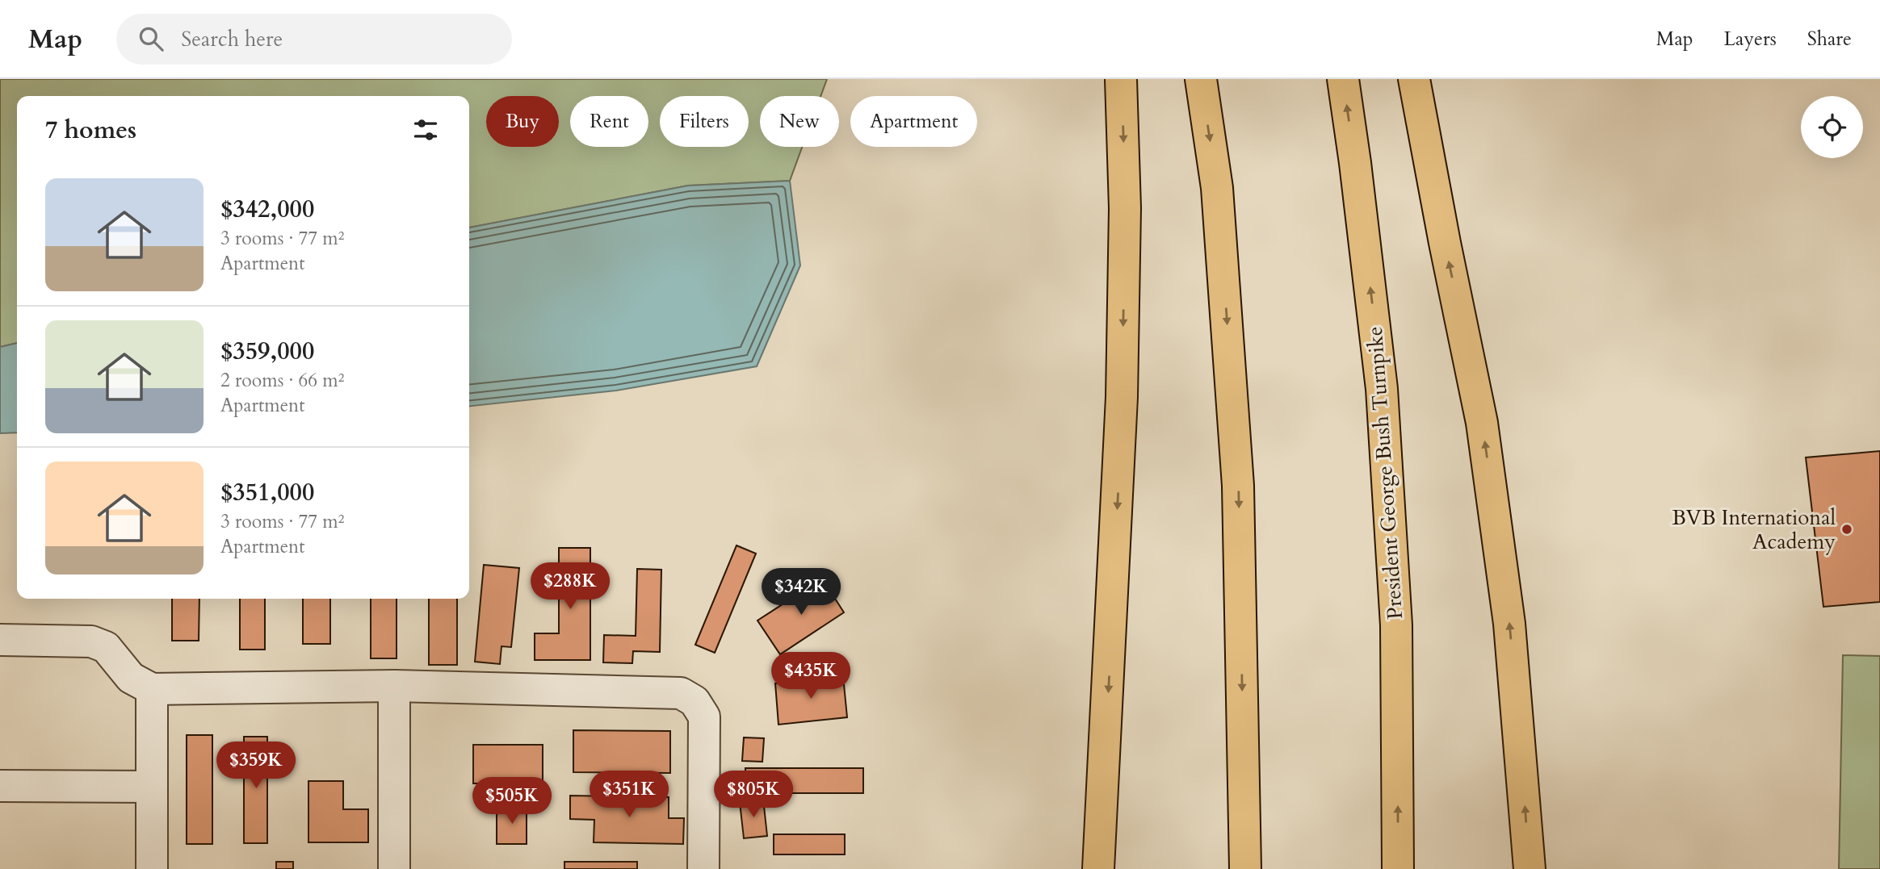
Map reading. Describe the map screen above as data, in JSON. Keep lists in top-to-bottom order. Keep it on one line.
{"streets":{"highway":["President George Bush Turnpike"]},"places":["BVB International Academy"],"page":{"header":"Map","search":"Search here","nav":["Map","Layers","Share"],"chip":["Buy","Rent","Filters","New","Apartment"],"heading":"7 homes","list":[{"name":"$342,000","note":"3 rooms · 77 m² · Apartment"},{"name":"$359,000","note":"2 rooms · 66 m² · Apartment"},{"name":"$351,000","note":"3 rooms · 77 m² · Apartment"}],"price":["$288K","$342K","$435K","$359K","$351K","$805K","$505K"]}}
